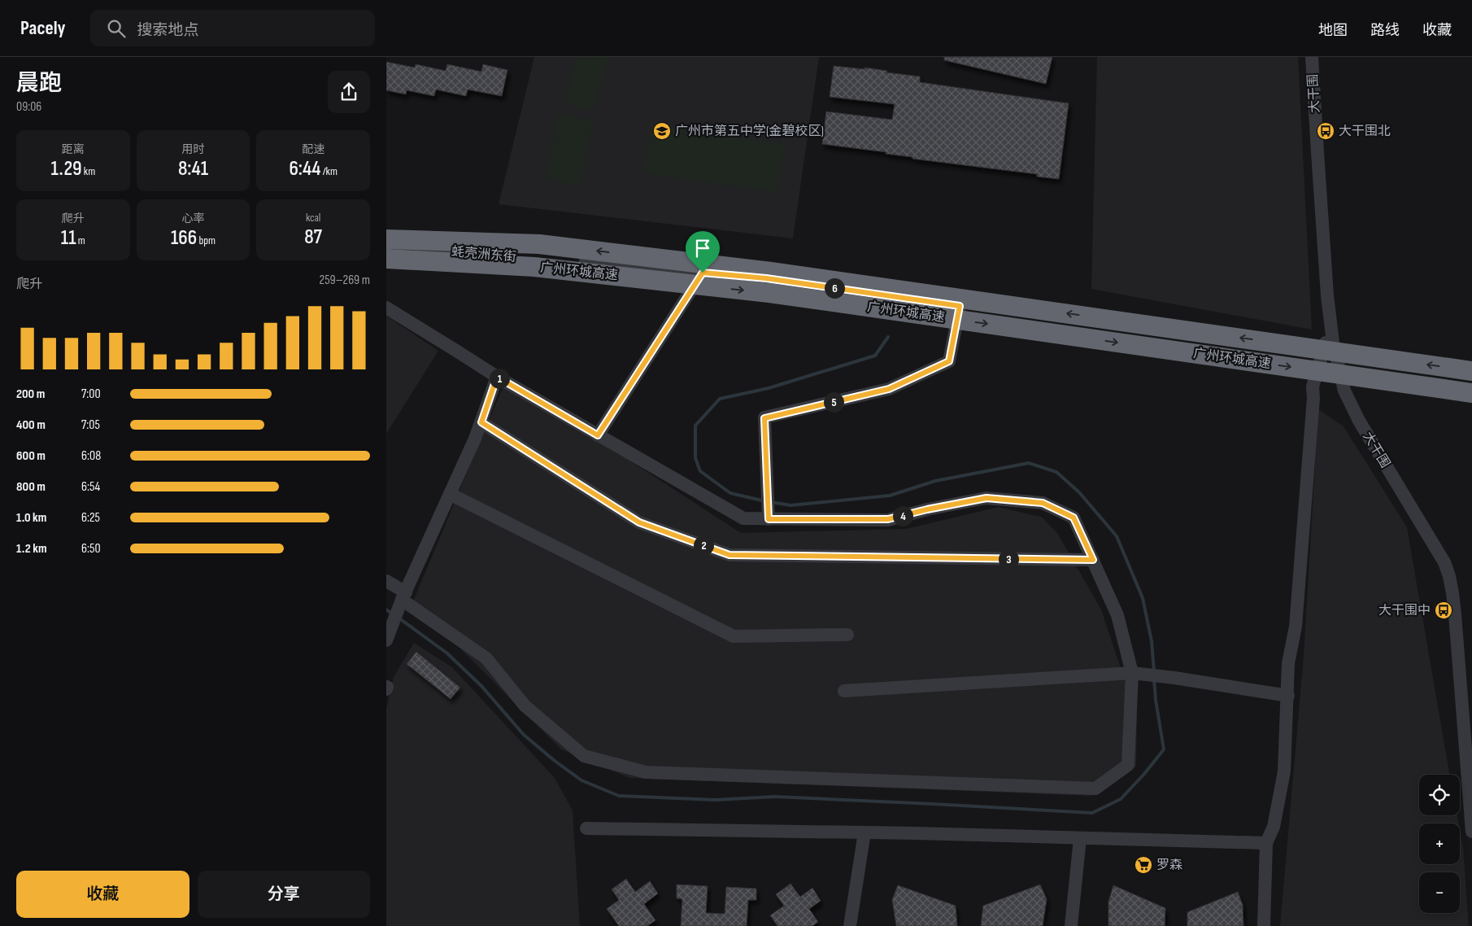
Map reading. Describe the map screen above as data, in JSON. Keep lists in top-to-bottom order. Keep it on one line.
{"streets":{"highway":["广州环城高速"],"street":["大干围","蚝壳洲东街"]},"places":{"school or university":["广州市第五中学(金碧校区)"],"bus stop":["大干围北","大干围中"],"supermarket":["罗森"]},"page":{"header":"Pacely","search":"搜索地点","nav":["地图","路线","收藏"],"heading":["晨跑","09:06"],"stats":[["距离","1.29 km"],["用时","8:41"],["配速","6:44 /km"],["爬升","11 m"],["心率","166 bpm"],["kcal","87"]],"chart":["爬升","259–269 m"],"pins":["6","1","5","4","2","3"],"list":[{"name":"200 m","note":"7:00"},{"name":"400 m","note":"7:05"},{"name":"600 m","note":"6:08"},{"name":"800 m","note":"6:54"},{"name":"1.0 km","note":"6:25"},{"name":"1.2 km","note":"6:50"}],"map_buttons":["+","−"],"buttons":["收藏","分享"]}}
